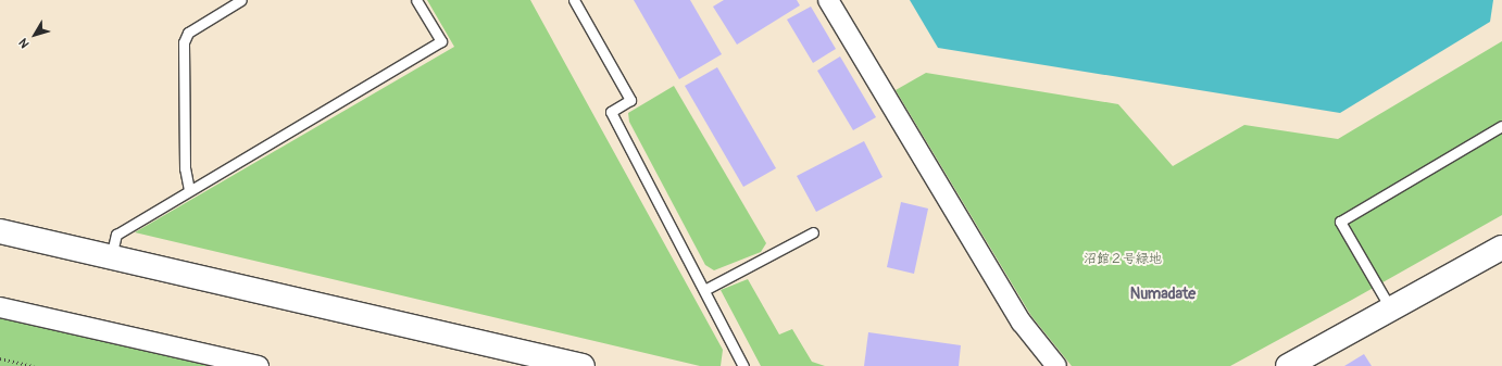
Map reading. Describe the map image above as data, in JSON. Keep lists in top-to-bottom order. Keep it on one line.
{"districts":["Numadate"],"parks":["沼館２号緑地"],"north":"bottom left"}
